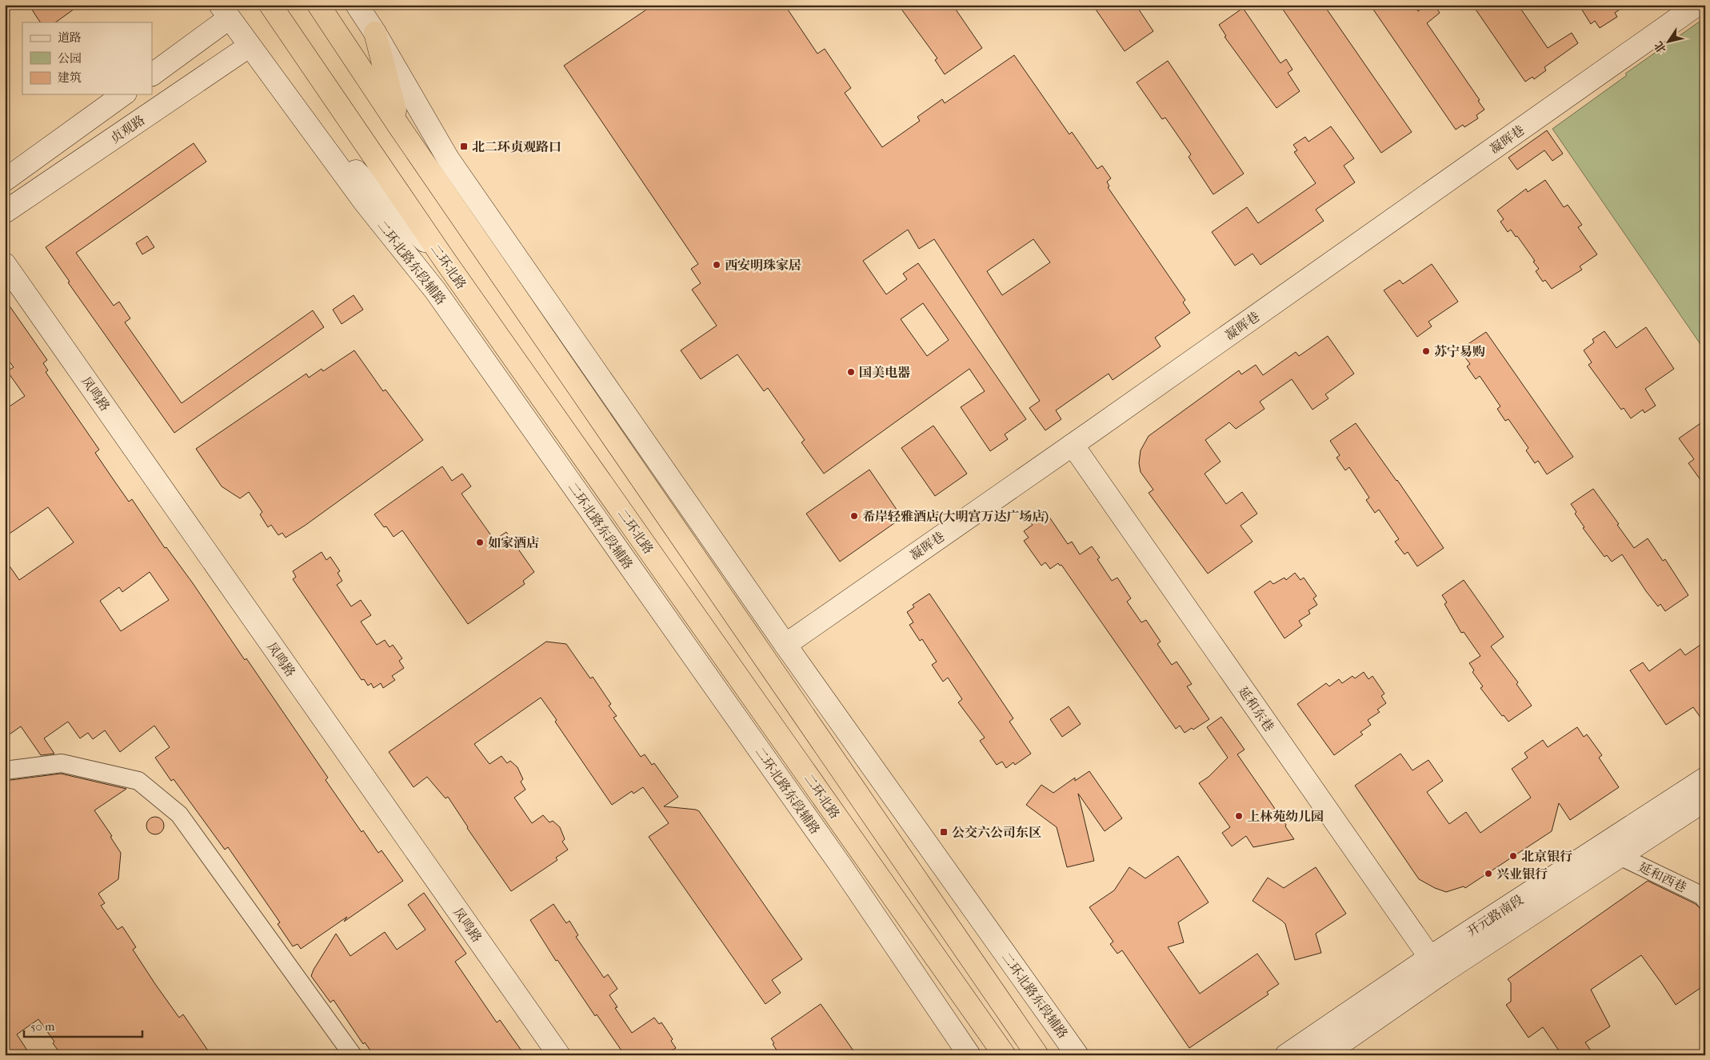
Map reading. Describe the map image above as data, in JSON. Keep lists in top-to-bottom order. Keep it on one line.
{"streets":{"highway":["二环北路"],"street":["贞观路","凝晖巷","二环北路东段辅路","凤鸣路","延和东巷","延和西巷","开元路南段"]},"crossings":[["贞观路","二环北路东段辅路"],["凝晖巷","二环北路东段辅路"],["凝晖巷","延和东巷"],["延和东巷","开元路南段"],["延和西巷","开元路南段"]],"places":{"transit":["北二环贞观路口","公交六公司东区"],"other":["西安明珠家居","苏宁易购","国美电器","希岸轻雅酒店(大明宫万达广场店)","如家酒店","上林苑幼儿园","北京银行","兴业银行"]},"legend":["道路","公园","建筑"],"scale_bar":"50 m","north":"bottom left"}
